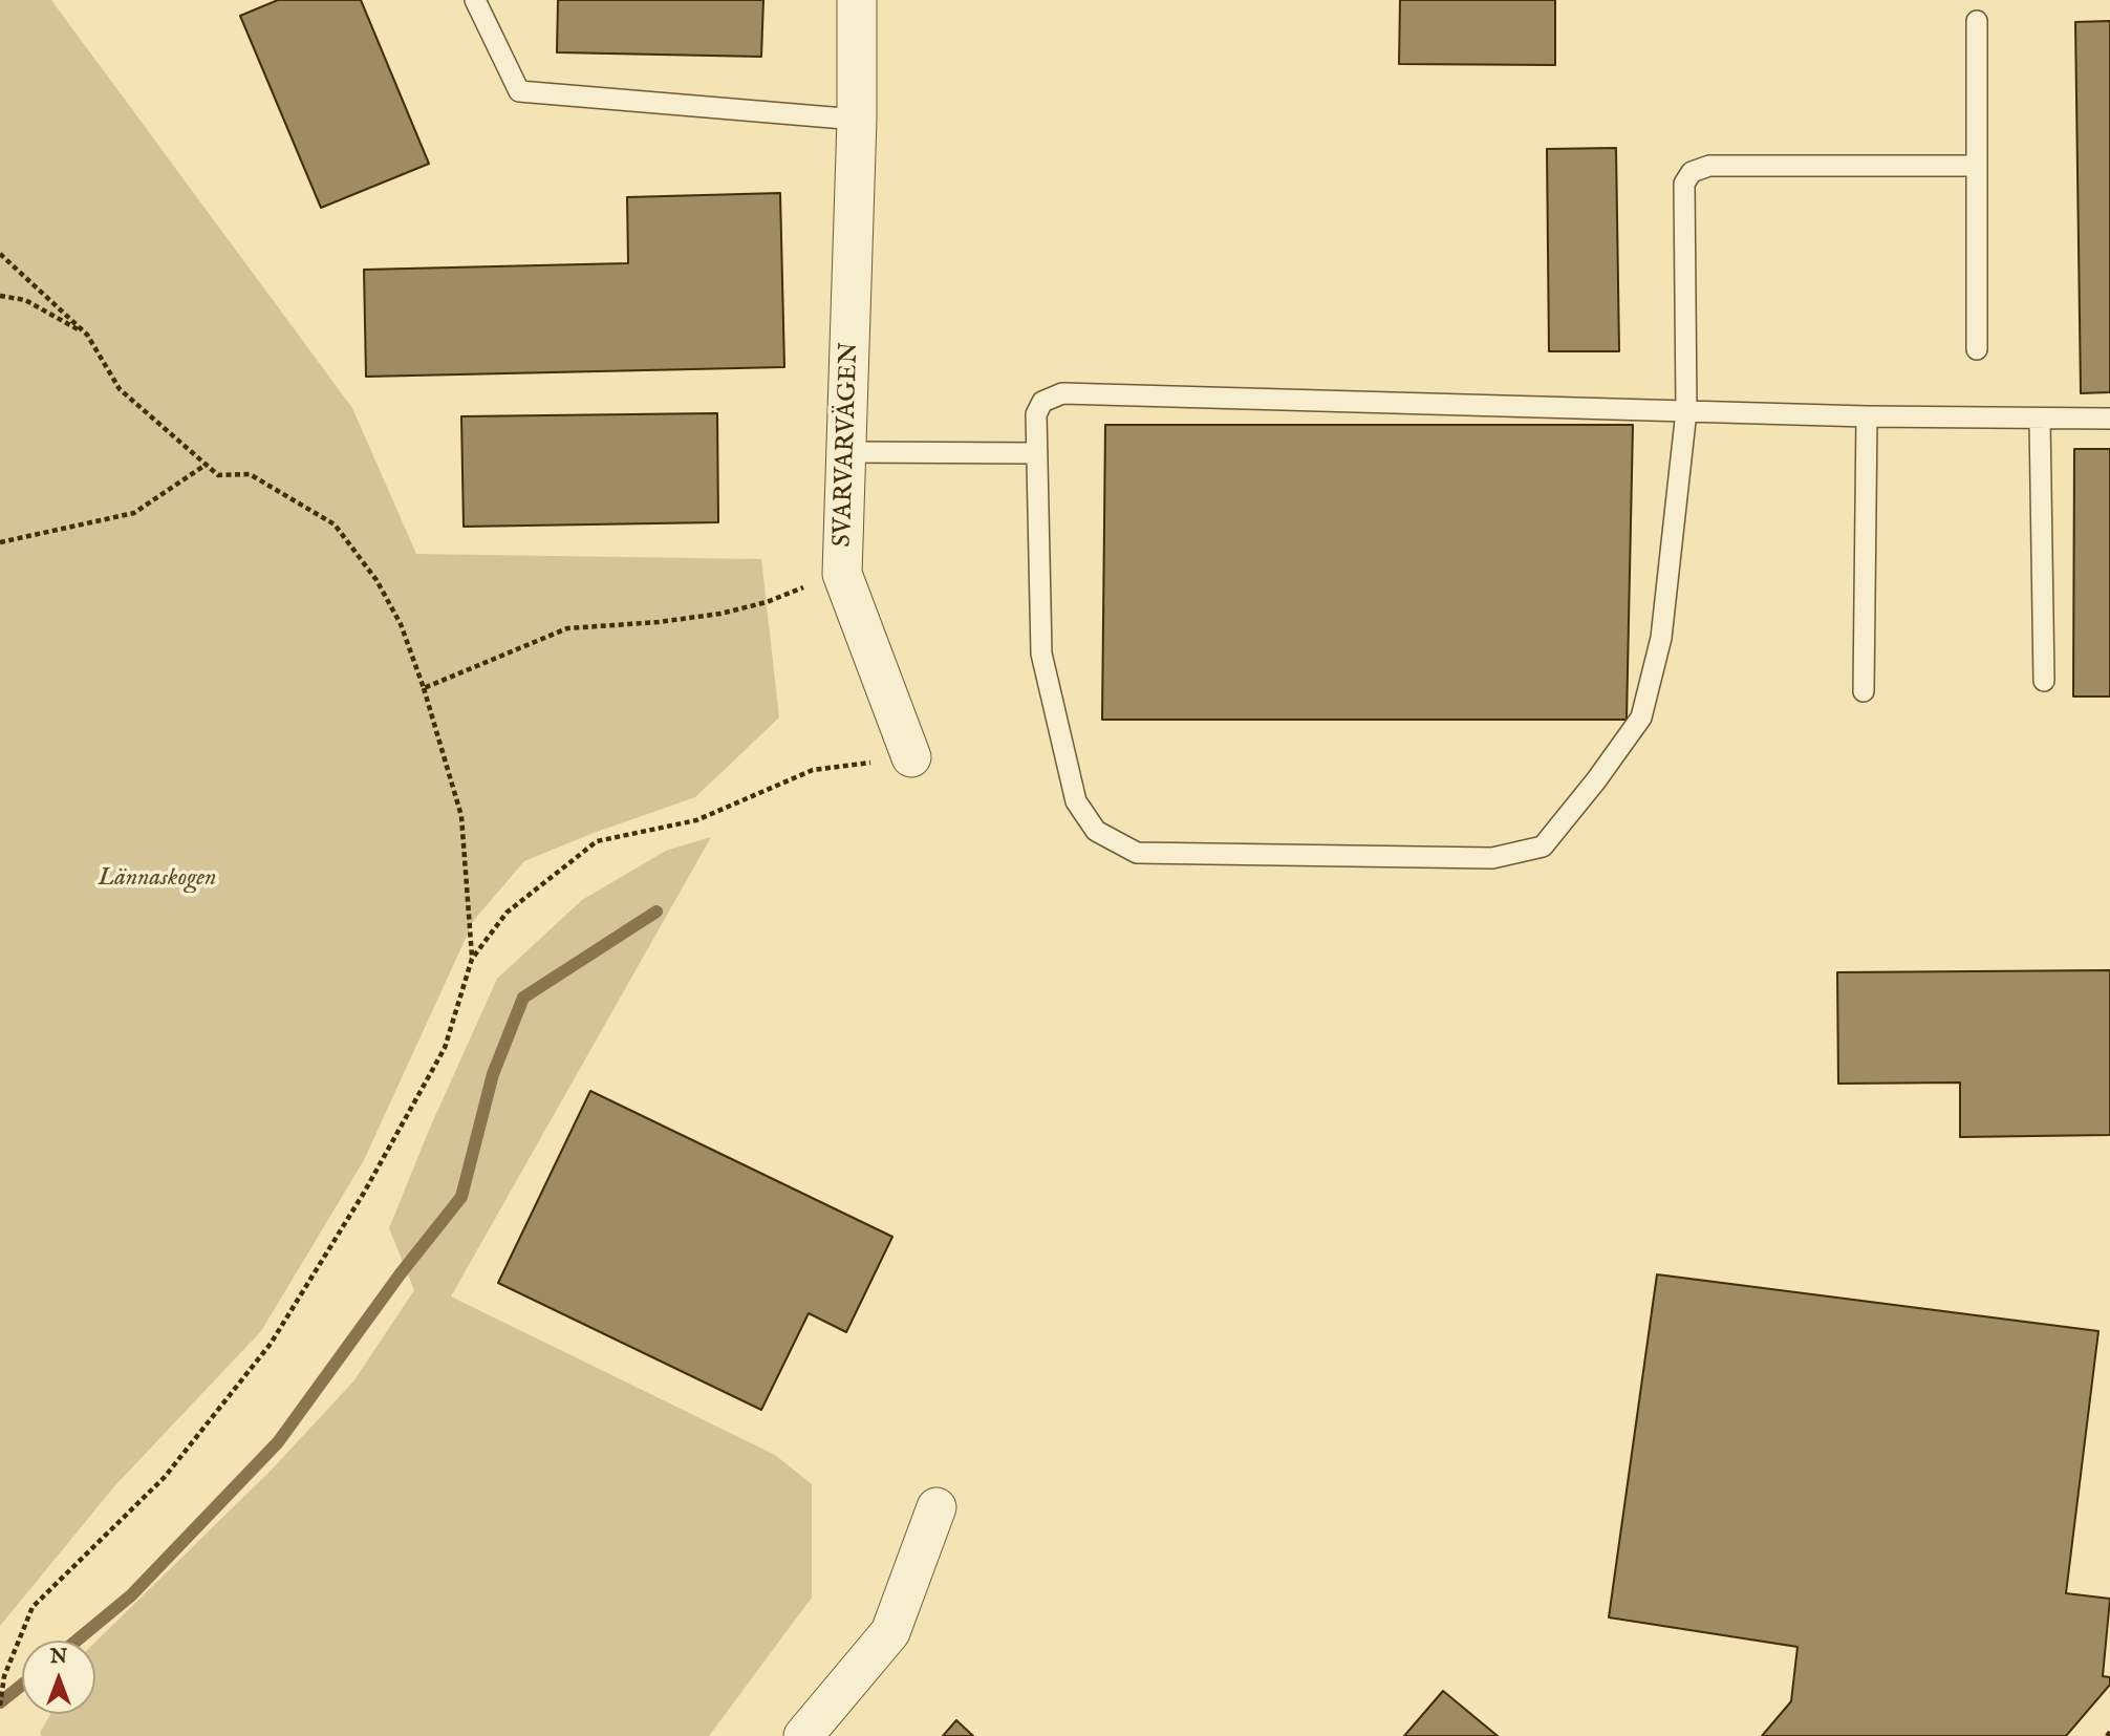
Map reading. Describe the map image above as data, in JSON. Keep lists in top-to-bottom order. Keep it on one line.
{"streets":{"street":["SVARVARVÄGEN"]},"parks":["Lännaskogen"],"north":"top"}
